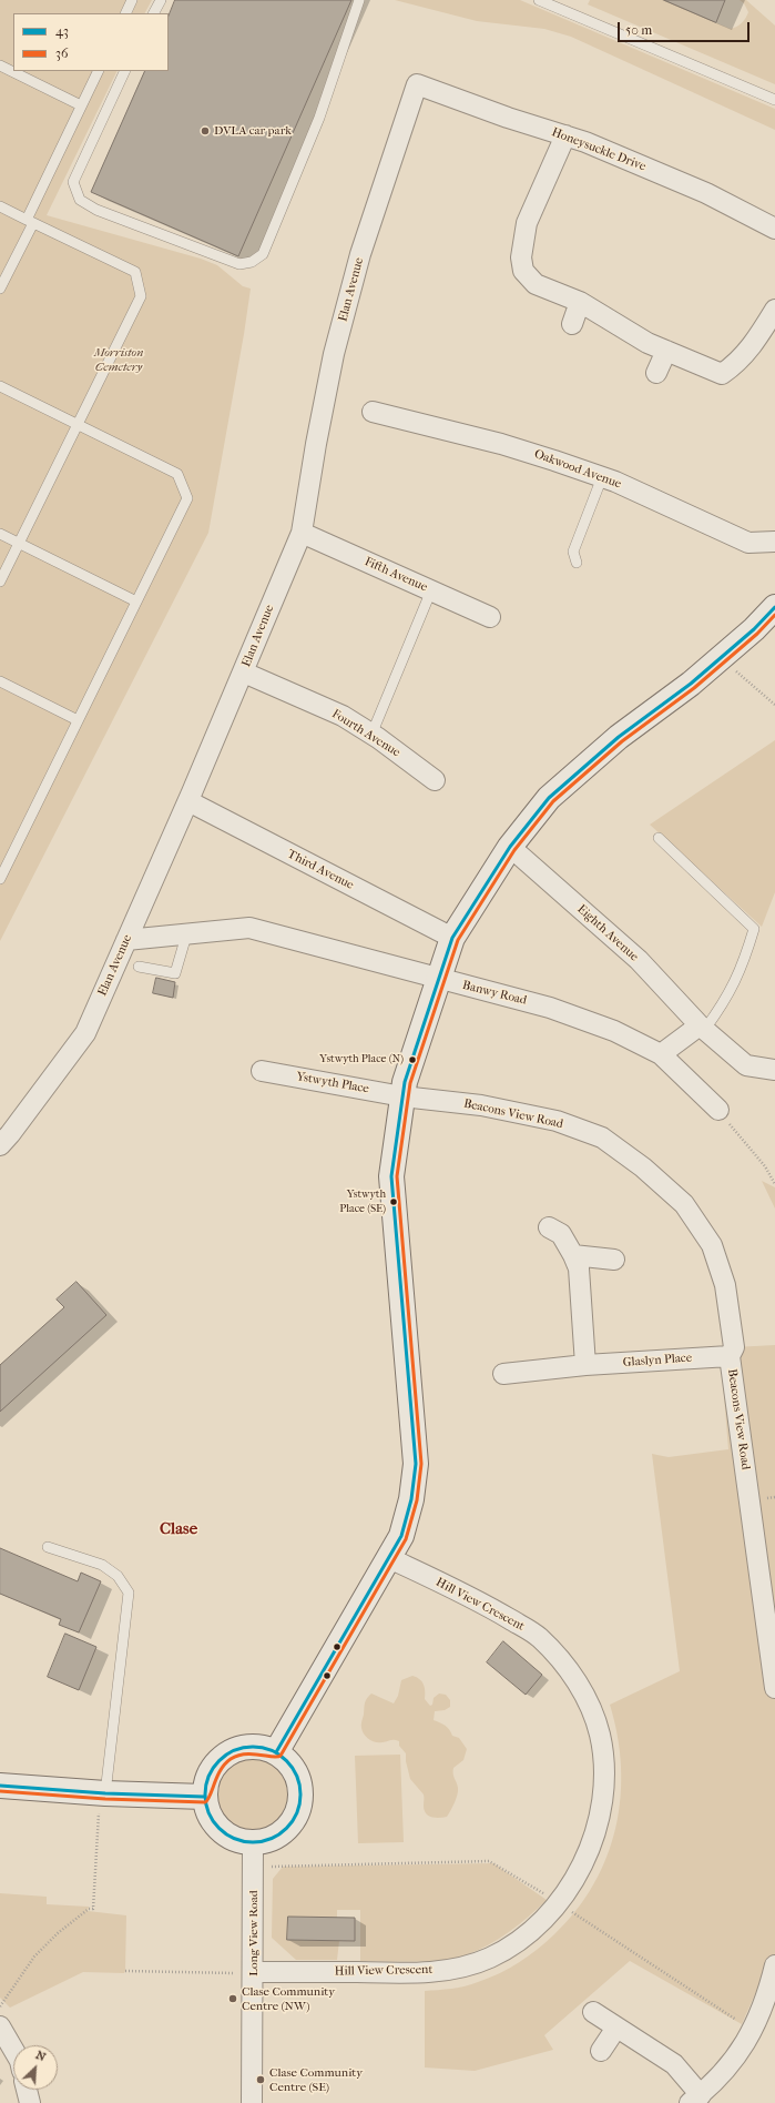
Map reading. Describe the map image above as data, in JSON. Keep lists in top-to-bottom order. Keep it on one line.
{"streets":{"street":["Honeysuckle Drive","Elan Avenue","Oakwood Avenue","Fifth Avenue","Fourth Avenue","Third Avenue","Eighth Avenue","Banwy Road","Ystwyth Place","Beacons View Road","Glaslyn Place","Hill View Crescent","Long View Road"]},"crossings":[["Honeysuckle Drive","Elan Avenue"],["Elan Avenue","Fifth Avenue"],["Elan Avenue","Fourth Avenue"],["Elan Avenue","Third Avenue"],["Elan Avenue","Banwy Road"],["Ystwyth Place","Beacons View Road"],["Beacons View Road","Glaslyn Place"],["Hill View Crescent","Long View Road"]],"districts":["Clase"],"parks":["Morriston Cemetery"],"places":["DVLA car park","Ystwyth Place (N)","Ystwyth Place (SE)","Clase Community Centre (NW)","Clase Community Centre (SE)"],"lines":["transit line 43","transit line 36"],"legend":["43","36"],"scale_bar":"50 m","north":"top right"}
